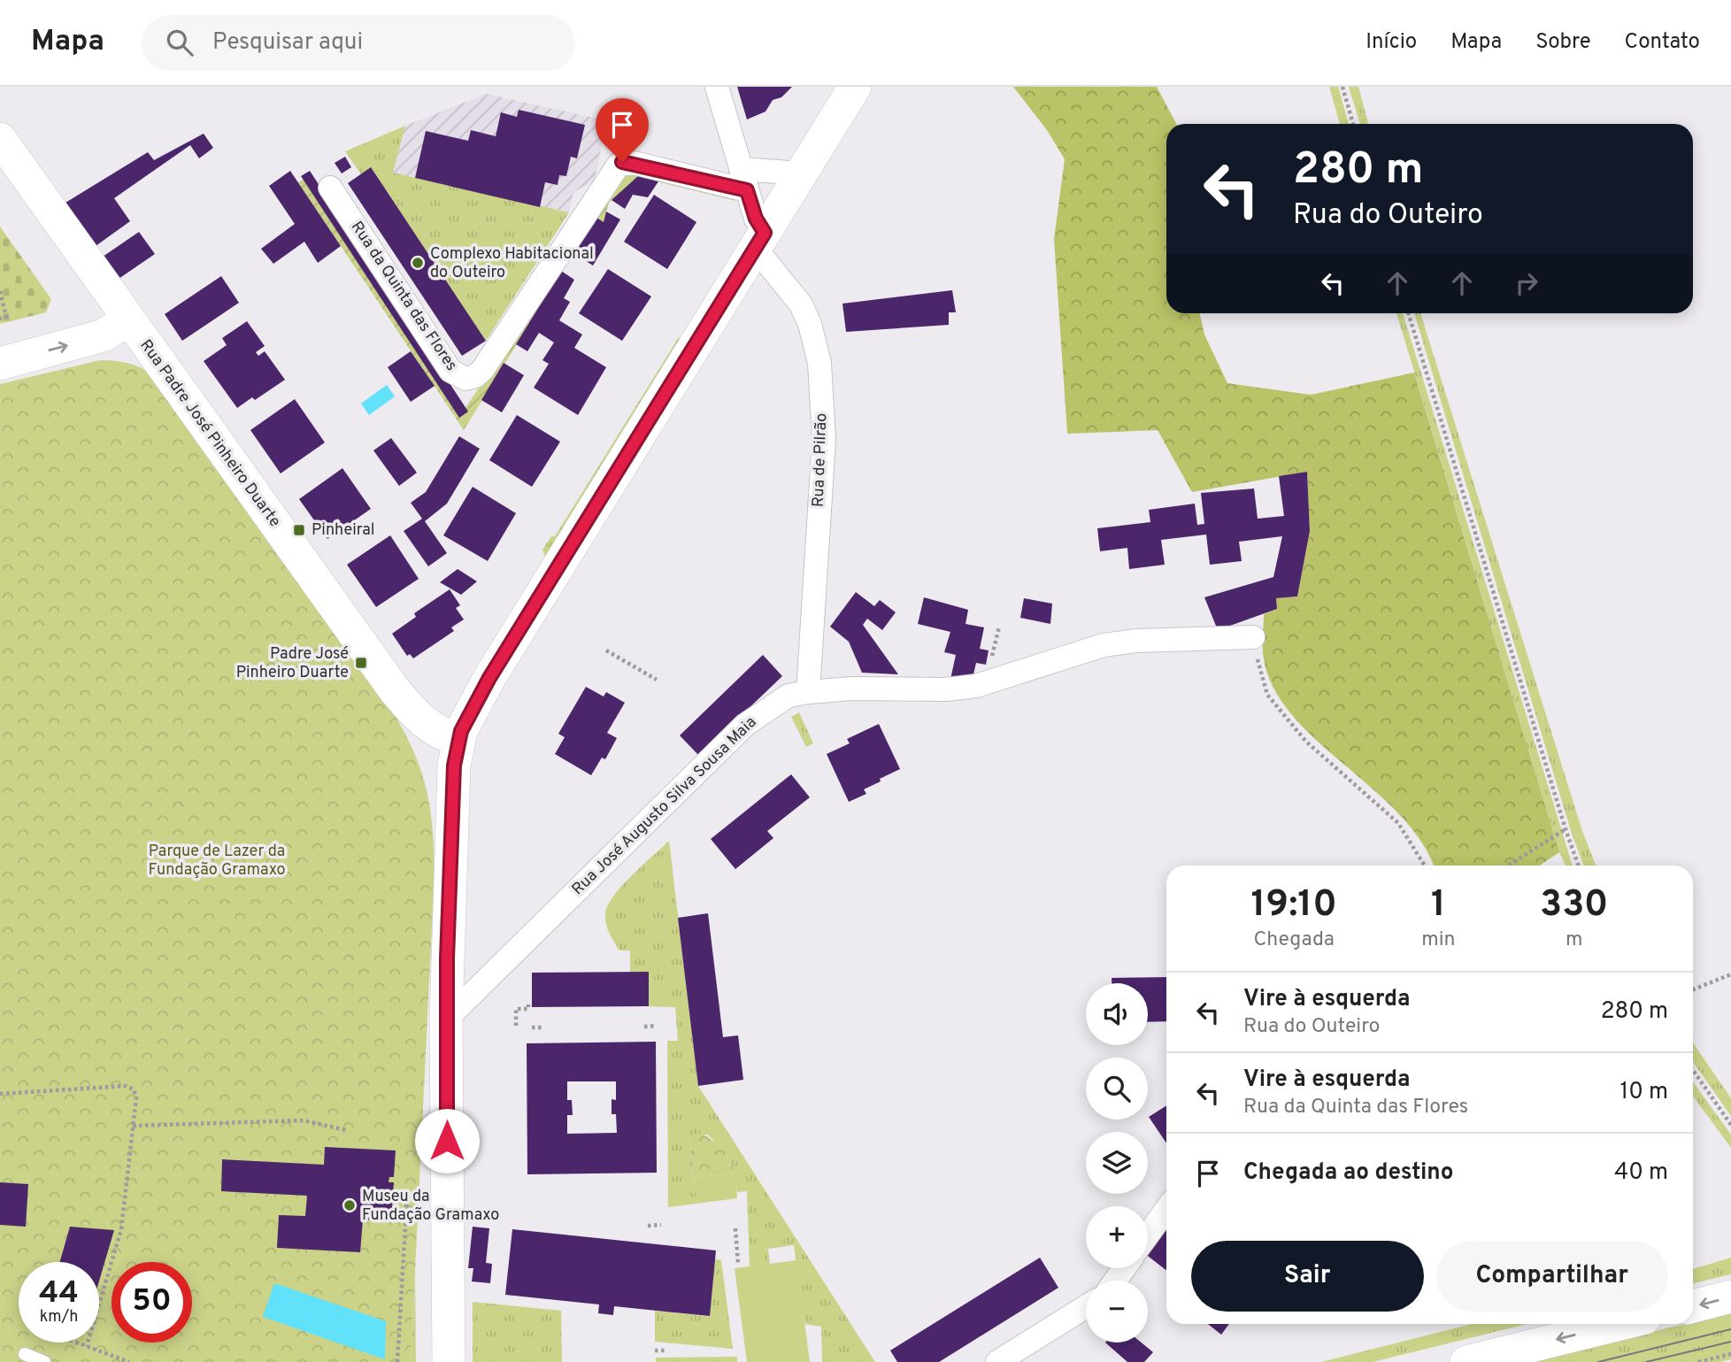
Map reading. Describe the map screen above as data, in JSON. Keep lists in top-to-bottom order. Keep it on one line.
{"streets":{"main road":["Rua Padre José Pinheiro Duarte"],"street":["Rua da Quinta das Flores","Rua de Pilrão","Rua José Augusto Silva Sousa Maia"]},"crossings":[["Rua da Quinta das Flores","Rua de Pilrão"],["Rua de Pilrão","Rua José Augusto Silva Sousa Maia"]],"parks":["Parque de Lazer da Fundação Gramaxo"],"places":{"other":["Complexo Habitacional do Outeiro","Museu da Fundação Gramaxo"],"transit":["Pinheiral","Padre José Pinheiro Duarte"]},"page":{"header":"Mapa","search":"Pesquisar aqui","nav":["Início","Mapa","Sobre","Contato"],"turn":["280 m","Rua do Outeiro"],"eta":["19:10","Chegada","1","min","330","m"],"list":[{"name":"Vire à esquerda","note":"Rua do Outeiro","value":"280 m"},{"name":"Vire à esquerda","note":"Rua da Quinta das Flores","value":"10 m"},{"name":"Chegada ao destino","value":"40 m"}],"map_buttons":["+","−"],"buttons":["Sair","Compartilhar"],"speed":"44 km/h","limit":"50"}}
